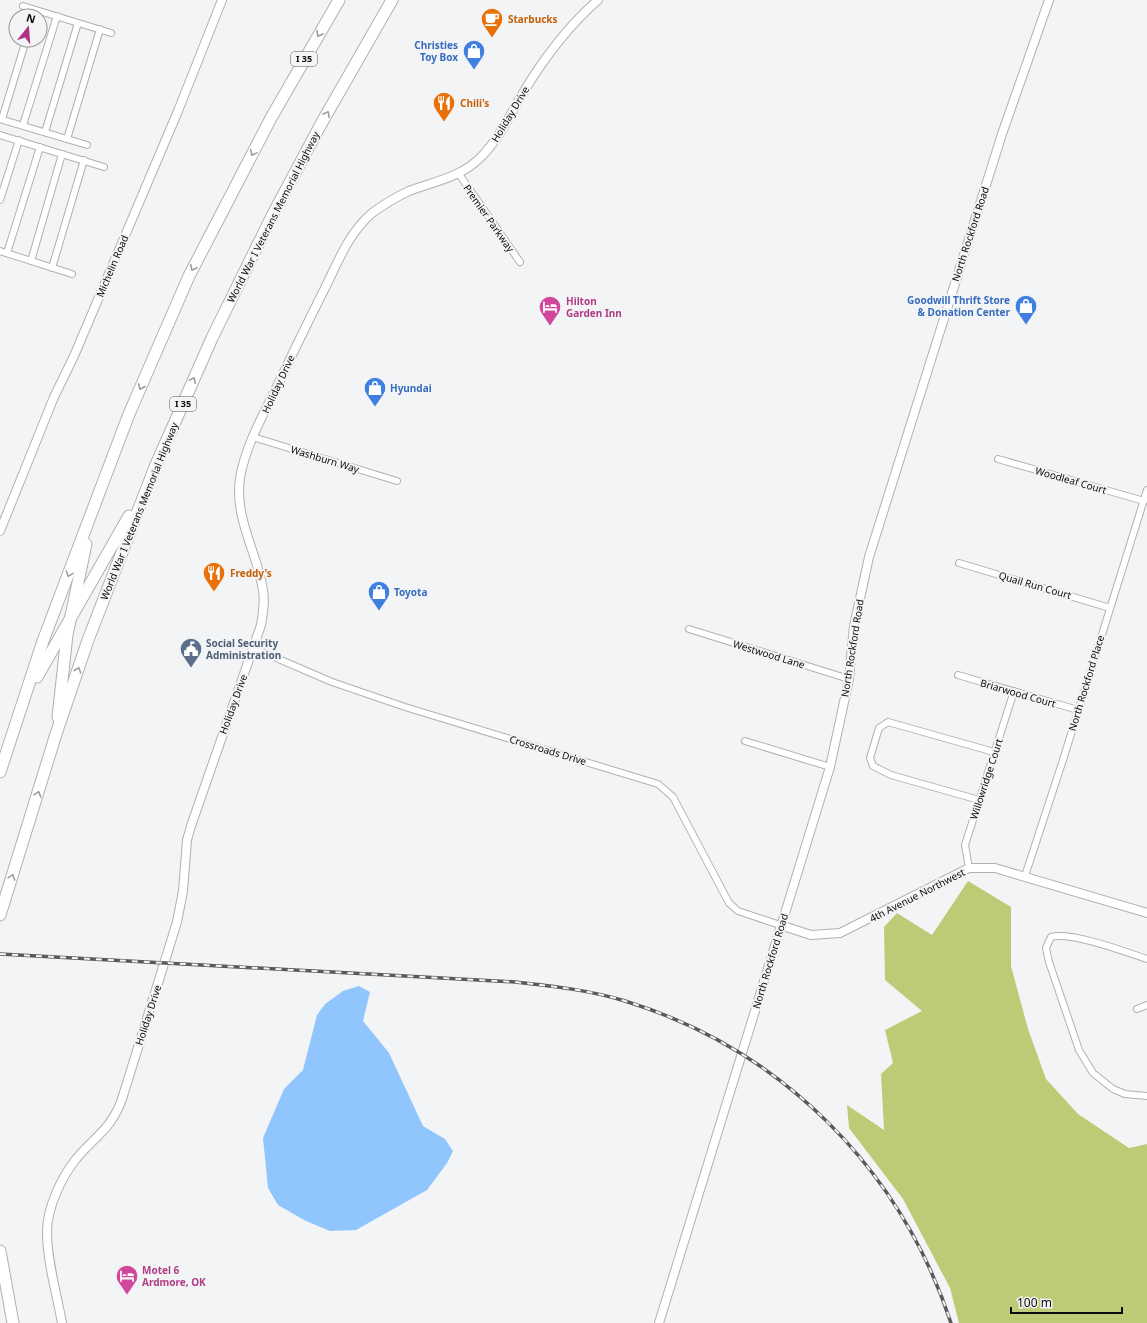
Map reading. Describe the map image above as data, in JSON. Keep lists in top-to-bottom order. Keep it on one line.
{"streets":{"highway":["I 35","World War I Veterans Memorial Highway"],"street":["Holiday Drive","Premier Parkway","North Rockford Road","Michelin Road","Washburn Way","Woodleaf Court","Quail Run Court","Westwood Lane","North Rockford Place","Briarwood Court","Crossroads Drive","Willowridge Court","4th Avenue Northwest"]},"crossings":[["Holiday Drive","Premier Parkway"],["Holiday Drive","Washburn Way"],["Holiday Drive","Crossroads Drive"],["North Rockford Road","Westwood Lane"],["North Rockford Road","Crossroads Drive"],["North Rockford Road","4th Avenue Northwest"],["Woodleaf Court","North Rockford Place"],["Quail Run Court","North Rockford Place"],["North Rockford Place","Briarwood Court"],["North Rockford Place","4th Avenue Northwest"],["Briarwood Court","Willowridge Court"],["Crossroads Drive","4th Avenue Northwest"],["Willowridge Court","4th Avenue Northwest"]],"places":{"cafe":["Starbucks"],"shop":["Christies Toy Box","Goodwill Thrift Store & Donation Center","Hyundai","Toyota"],"restaurant":["Chili's","Freddy's"],"hotel":["Hilton Garden Inn","Motel 6 Ardmore, OK"],"public building":["Social Security Administration"]},"scale_bar":"100 m","north":"top"}
